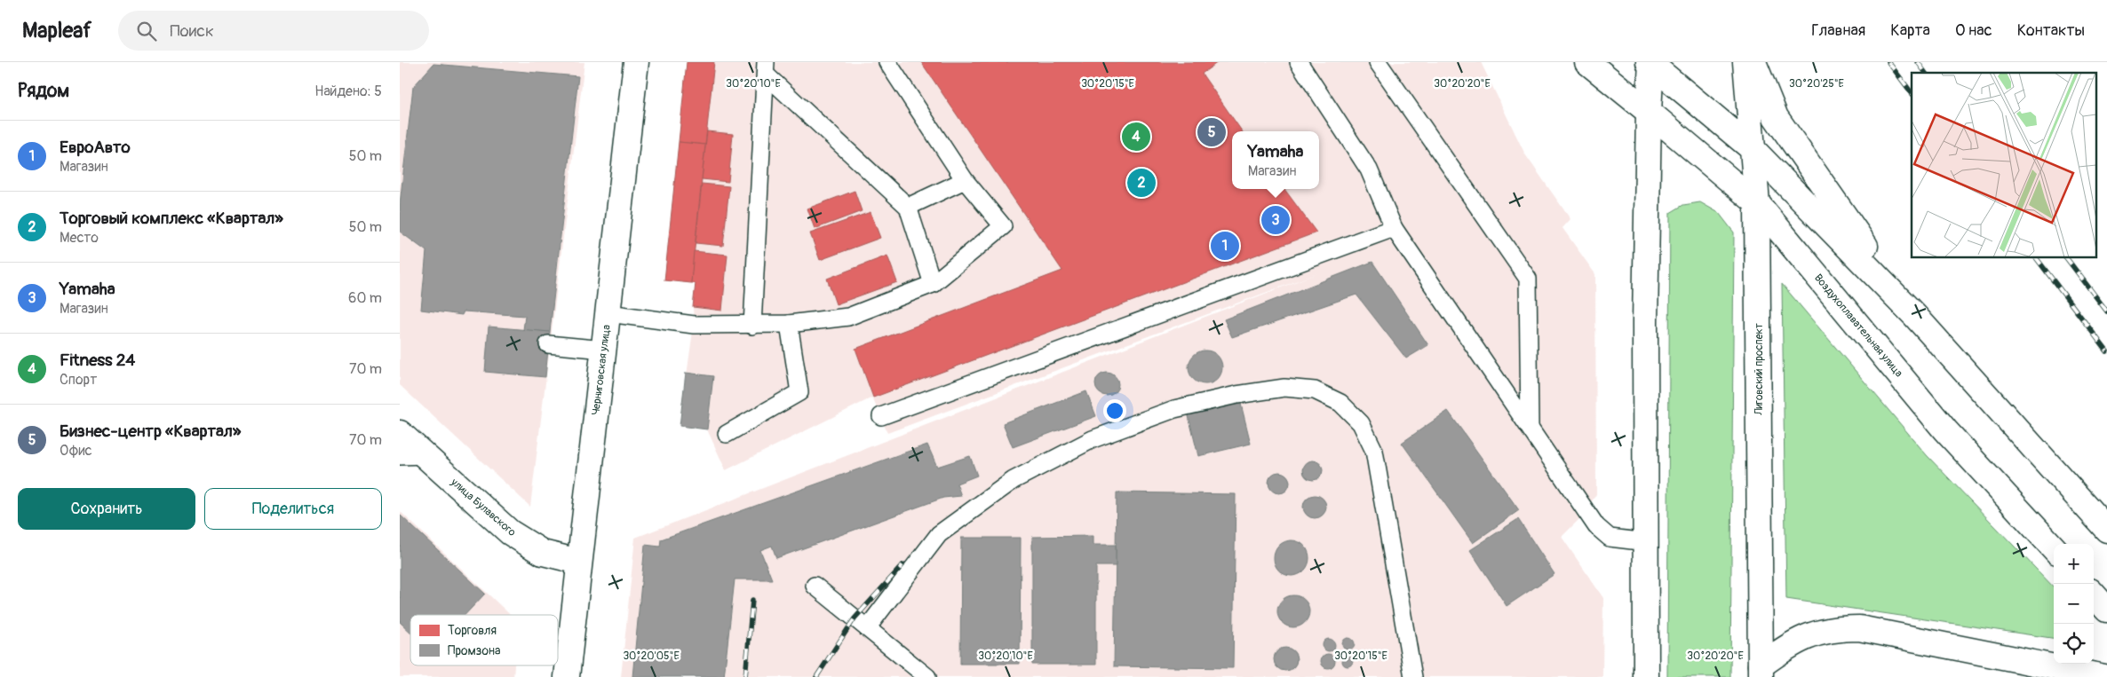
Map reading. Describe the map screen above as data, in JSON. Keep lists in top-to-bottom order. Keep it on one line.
{"streets":{"main road":["Воздухоплавательная улица","Лиговский проспект","Черниговская улица","улица Булавского"]},"crossings":[["Воздухоплавательная улица","Лиговский проспект"],["Черниговская улица","улица Булавского"]],"legend":["Торговля","Промзона"],"page":{"header":"Mapleaf","search":"Поиск","nav":["Главная","Карта","О нас","Контакты"],"heading":["Рядом","Найдено: 5"],"pins":["5","4","2","3","1"],"list":[{"mark":"1","name":"ЕвроАвто","note":"Магазин","value":"50 m"},{"mark":"2","name":"Торговый комплекс «Квартал»","note":"Место","value":"50 m"},{"mark":"3","name":"Yamaha","note":"Магазин","value":"60 m"},{"mark":"4","name":"Fitness 24","note":"Спорт","value":"70 m"},{"mark":"5","name":"Бизнес-центр «Квартал»","note":"Офис","value":"70 m"}],"popup":["Yamaha","Магазин"],"buttons":["Сохранить","Поделиться"],"map_buttons":["+","−"]},"coordinates":["30°20'10\"E","30°20'15\"E","30°20'20\"E","30°20'25\"E","30°20'05\"E"]}
